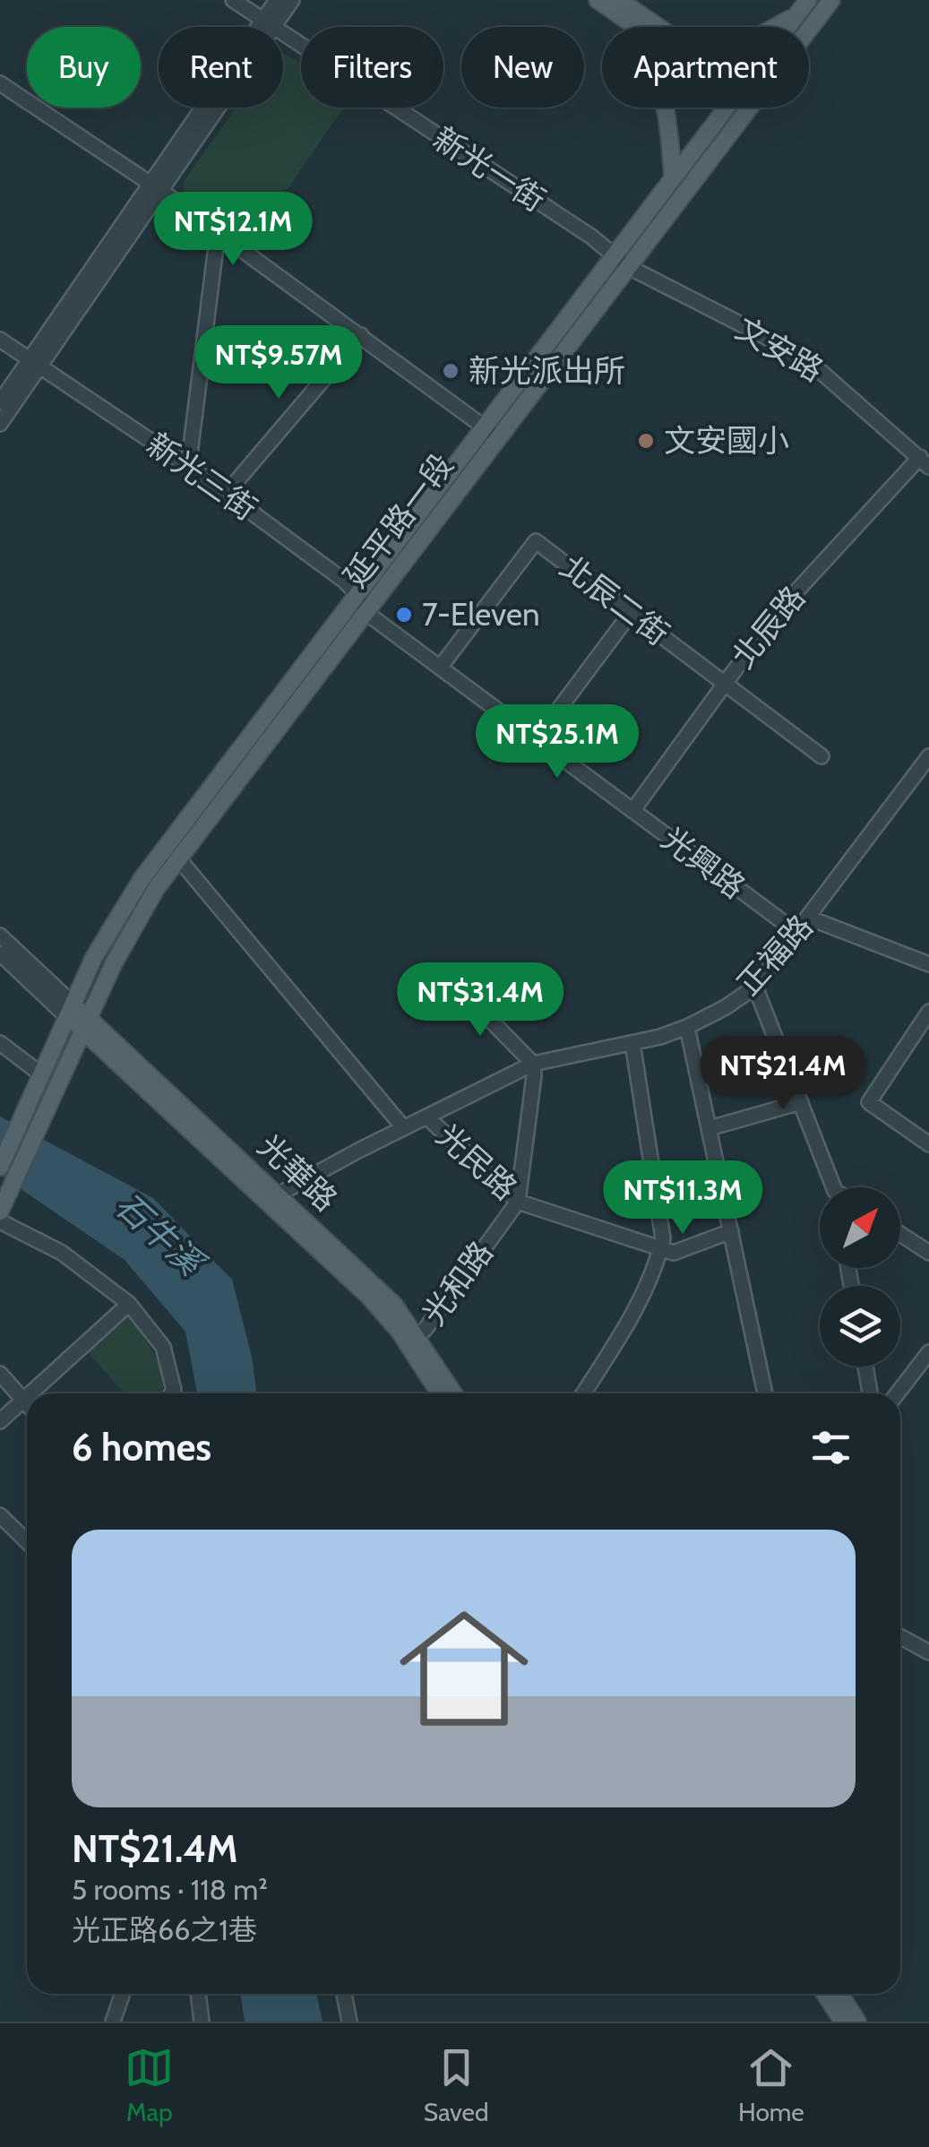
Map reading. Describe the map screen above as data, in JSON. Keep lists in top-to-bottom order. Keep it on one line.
{"streets":{"main road":["延平路一段","光華路"],"street":["新光一街","文安路","新光三街","北辰二街","北辰路","光興路","正福路","光民路","光和路"]},"crossings":[["新光一街","文安路"],["新光一街","延平路一段"],["文安路","延平路一段"],["文安路","北辰路"],["新光三街","延平路一段"],["新光三街","光興路"],["延平路一段","光興路"],["延平路一段","光華路"],["北辰二街","北辰路"],["北辰二街","光興路"],["北辰路","光興路"],["光興路","正福路"],["正福路","光民路"],["正福路","光華路"],["正福路","光和路"],["光民路","光和路"],["光華路","光和路"]],"water":["石牛溪"],"places":["新光派出所","文安國小","7-Eleven"],"north":"top right","page":{"chip":["Buy","Rent","Filters","New","Apartment"],"price":["NT$12.1M","NT$9.57M","NT$25.1M","NT$31.4M","NT$21.4M","NT$11.3M"],"heading":"6 homes","list":[{"name":"NT$21.4M","note":"5 rooms · 118 m² · 光正路66之1巷"}],"tabs":["Map","Saved","Home"]}}
